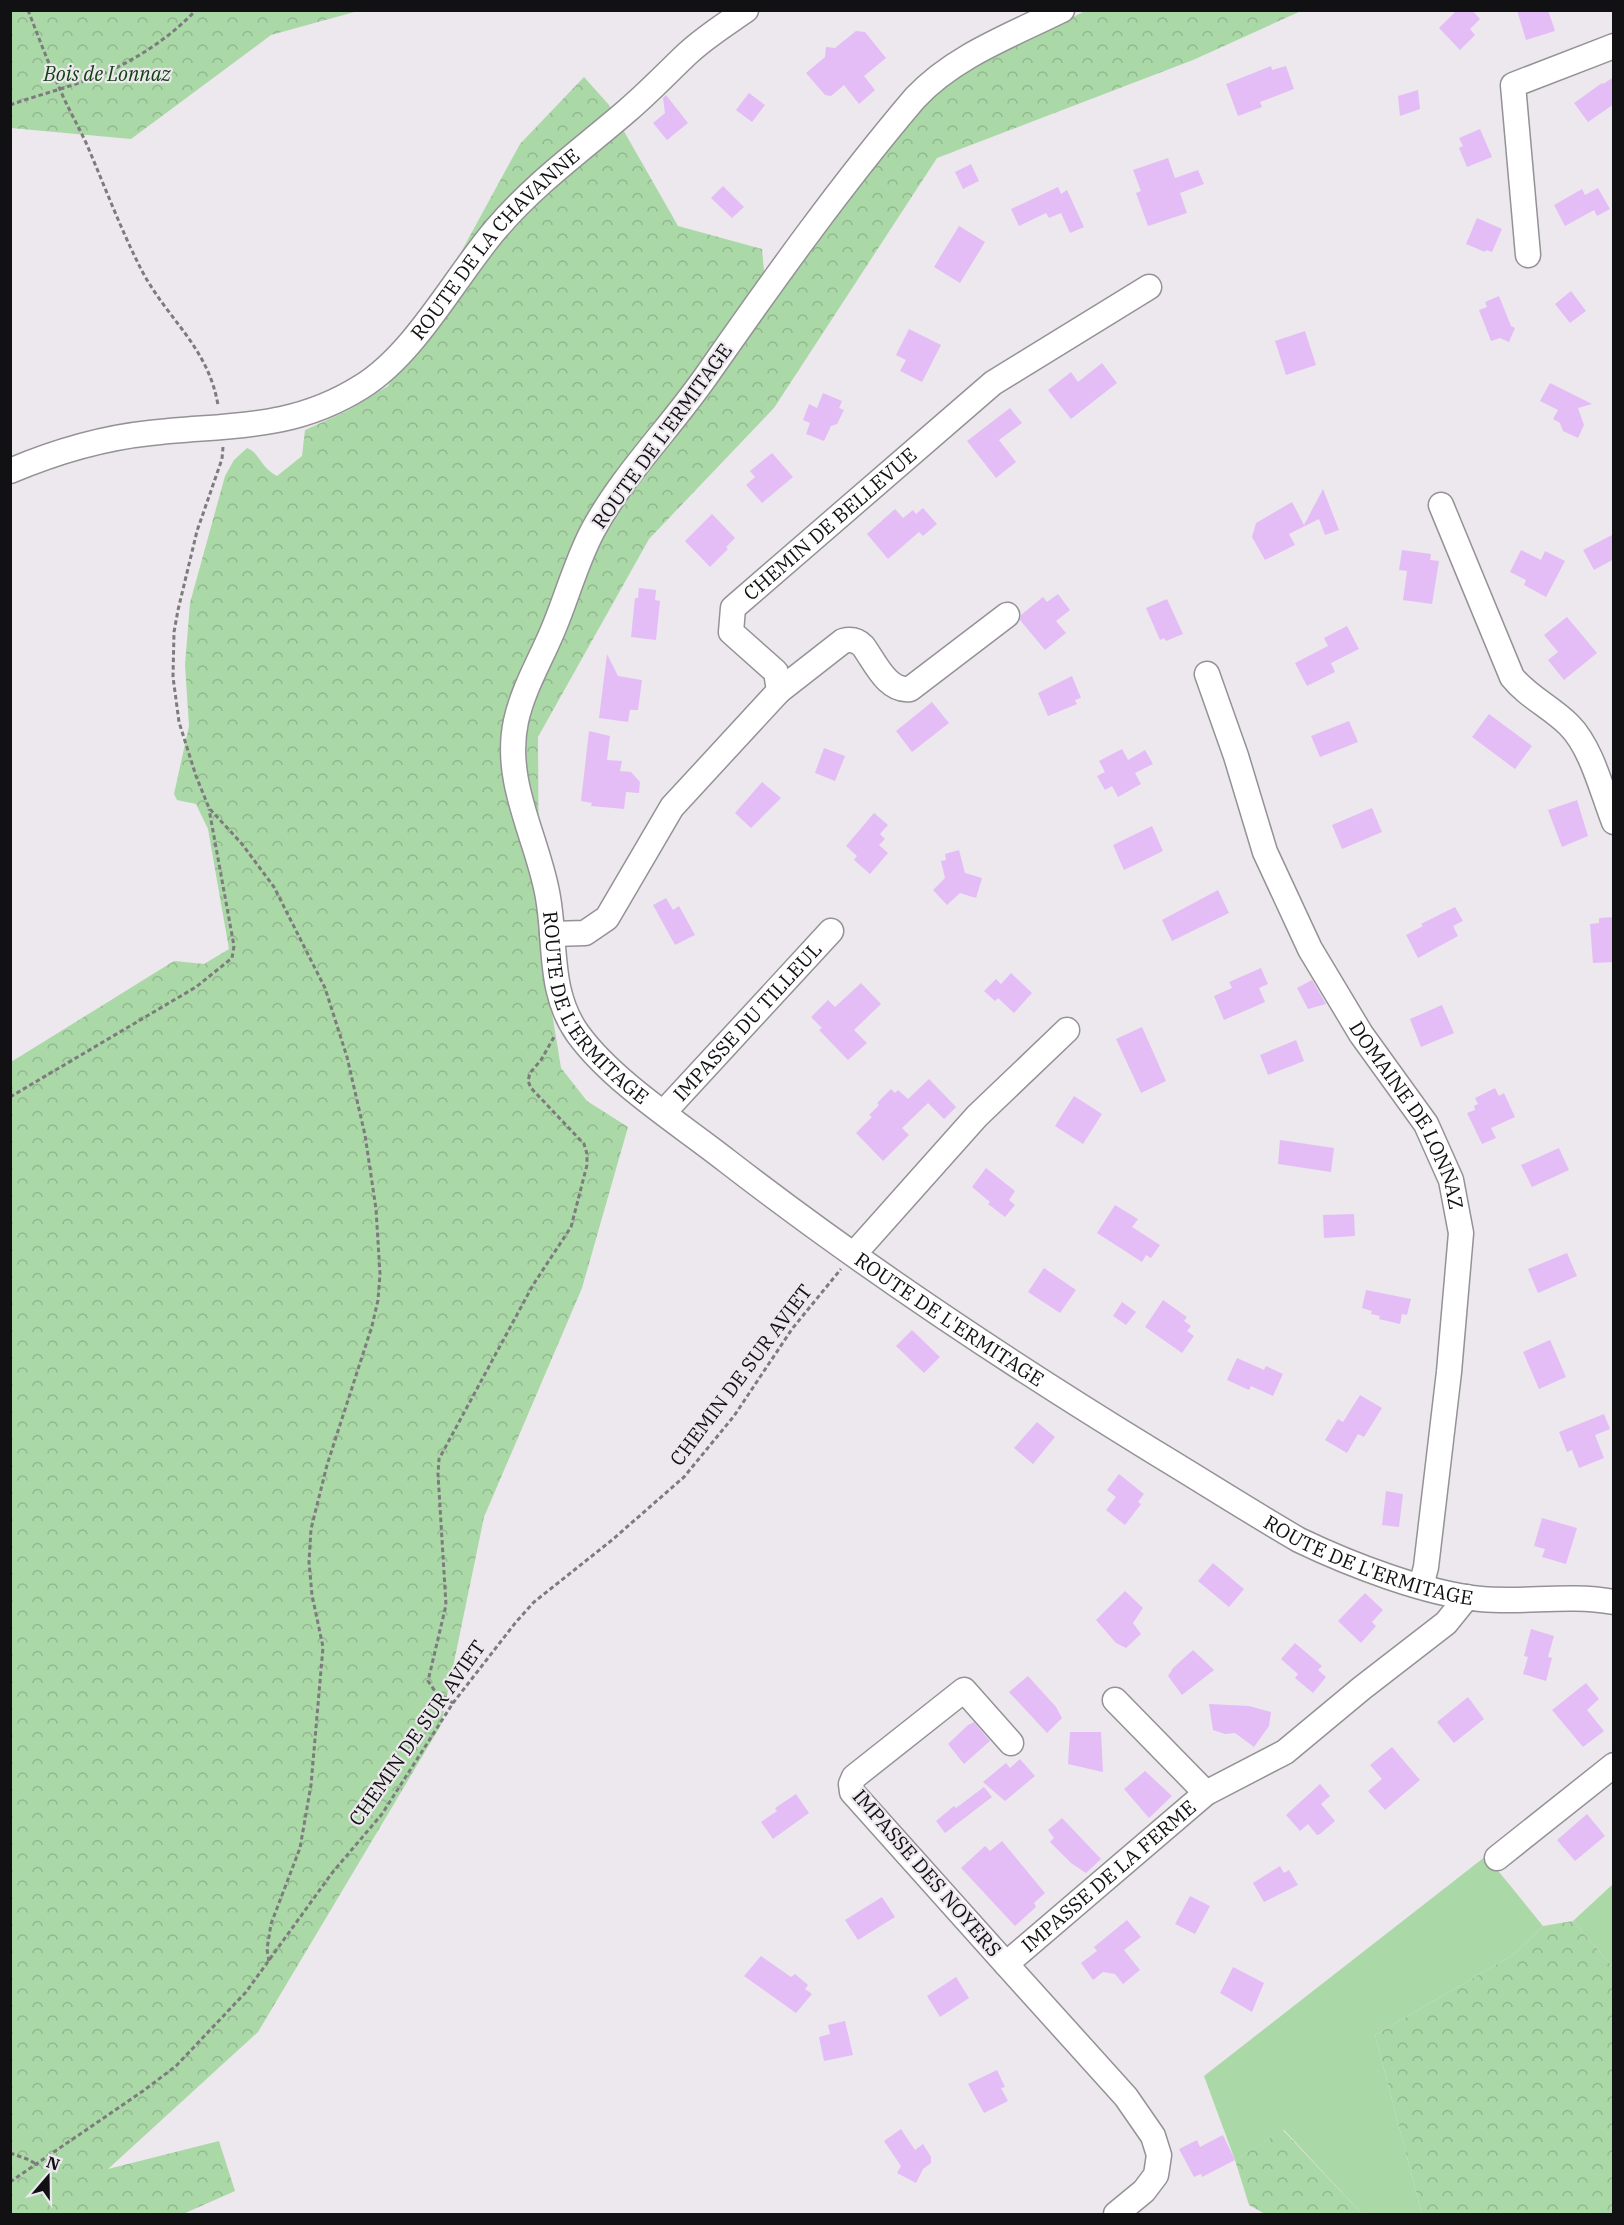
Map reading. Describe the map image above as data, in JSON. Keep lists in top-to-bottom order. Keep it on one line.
{"streets":{"street":["ROUTE DE LA CHAVANNE","ROUTE DE L'ERMITAGE","CHEMIN DE BELLEVUE","DOMAINE DE LONNAZ","IMPASSE DES NOYERS","IMPASSE DE LA FERME"],"path":["CHEMIN DE SUR AVIET"]},"crossings":[["ROUTE DE L'ERMITAGE","DOMAINE DE LONNAZ"],["ROUTE DE L'ERMITAGE","CHEMIN DE SUR AVIET"],["ROUTE DE L'ERMITAGE","IMPASSE DE LA FERME"],["IMPASSE DES NOYERS","IMPASSE DE LA FERME"]],"parks":["Bois de Lonnaz"],"north":"top"}
